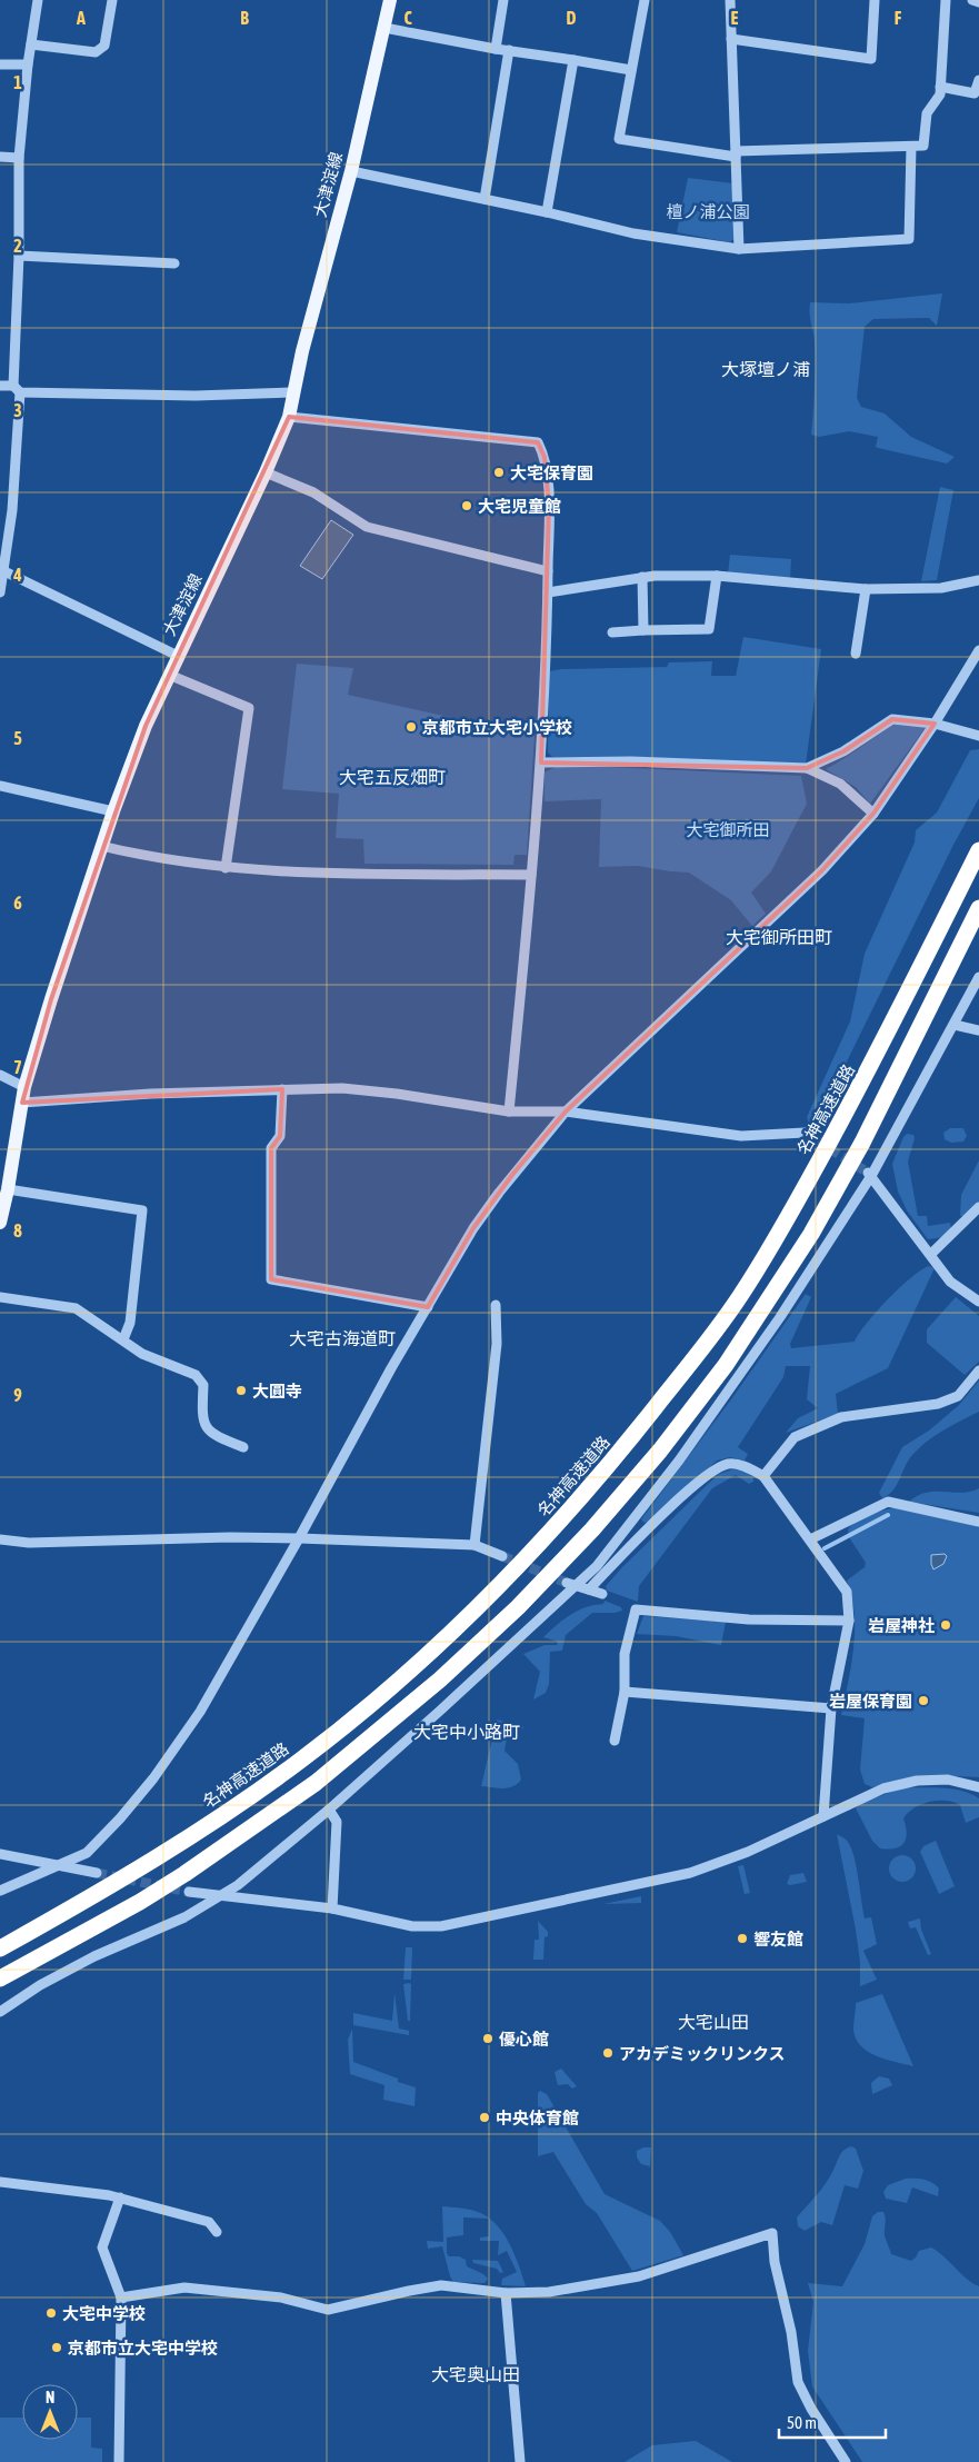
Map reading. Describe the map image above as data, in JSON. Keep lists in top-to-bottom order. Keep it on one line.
{"streets":{"highway":["名神高速道路"],"main road":["大津淀線"]},"districts":["大塚壇ノ浦","大宅五反畑町","大宅御所田町","大宅古海道町","大宅中小路町","大宅山田","大宅奥山田"],"parks":["檀ノ浦公園","大宅御所田"],"places":["大宅保育園","大宅児童館","京都市立大宅小学校","大圓寺","岩屋神社","岩屋保育園","響友館","優心館","アカデミックリンクス","中央体育館","大宅中学校","京都市立大宅中学校"],"scale_bar":"50 m","north":"top","grid":{"columns":["A","B","C","D","E","F"],"rows":["1","2","3","4","5","6","7","8","9"]}}
